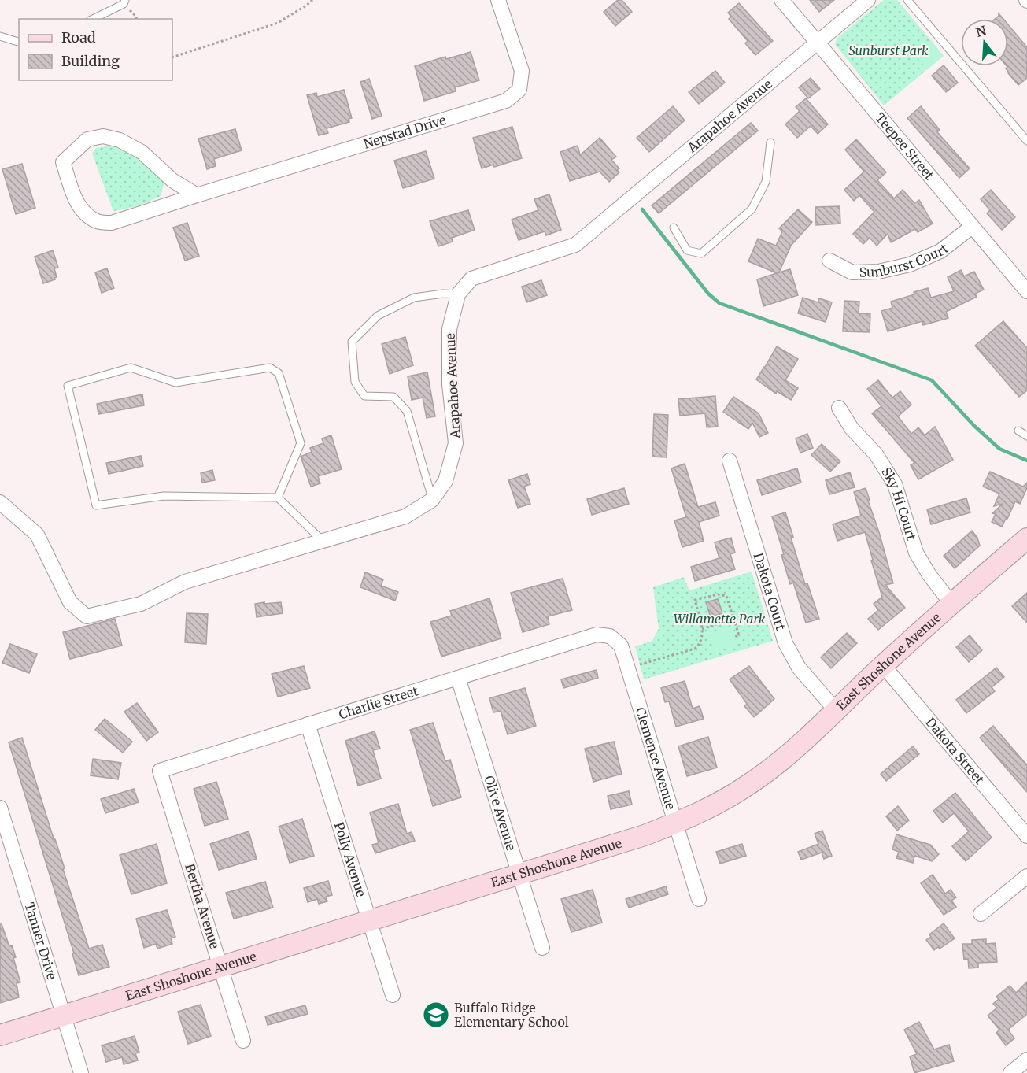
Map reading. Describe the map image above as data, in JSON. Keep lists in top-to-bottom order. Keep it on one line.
{"streets":{"street":["Arapahoe Avenue","Nepstad Drive","Teepee Street","Sunburst Court","Sky Hi Court","Dakota Court","East Shoshone Avenue","Charlie Street","Dakota Street","Clemence Avenue","Olive Avenue","Polly Avenue","Bertha Avenue","Tanner Drive"]},"crossings":[["Arapahoe Avenue","Teepee Street"],["Teepee Street","Sunburst Court"],["Sky Hi Court","East Shoshone Avenue"],["Dakota Court","East Shoshone Avenue"],["East Shoshone Avenue","Dakota Street"],["East Shoshone Avenue","Clemence Avenue"],["East Shoshone Avenue","Olive Avenue"],["East Shoshone Avenue","Polly Avenue"],["East Shoshone Avenue","Bertha Avenue"],["East Shoshone Avenue","Tanner Drive"],["Charlie Street","Clemence Avenue"],["Charlie Street","Olive Avenue"],["Charlie Street","Polly Avenue"],["Charlie Street","Bertha Avenue"]],"parks":["Sunburst Park","Willamette Park"],"places":{"school or university":["Buffalo Ridge Elementary School"]},"legend":["Road","Building"],"north":"top"}
